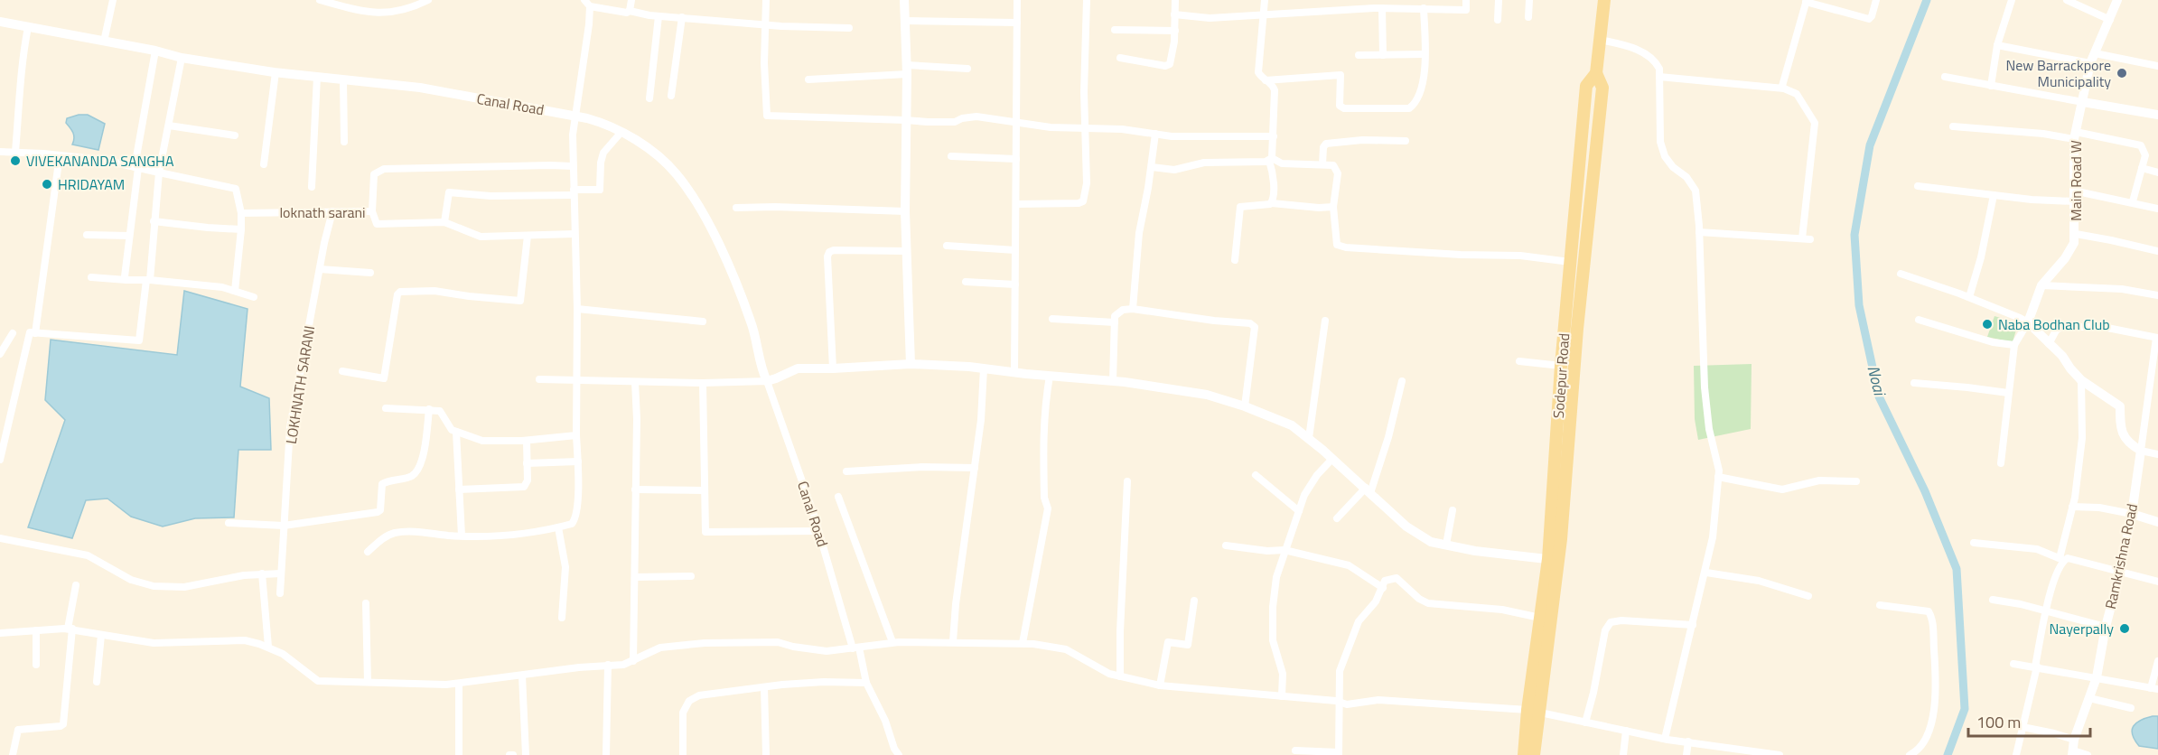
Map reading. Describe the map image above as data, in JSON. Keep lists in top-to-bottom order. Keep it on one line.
{"streets":{"main road":["Sodepur Road"],"street":["Canal Road","Main Road W","loknath sarani","LOKHNATH SARANI","Ramkrishna Road"]},"crossings":[["loknath sarani","LOKHNATH SARANI"]],"water":["Noai"],"places":["New Barrackpore Municipality","VIVEKANANDA SANGHA","HRIDAYAM","Naba Bodhan Club","Nayerpally"],"scale_bar":"100 m"}
